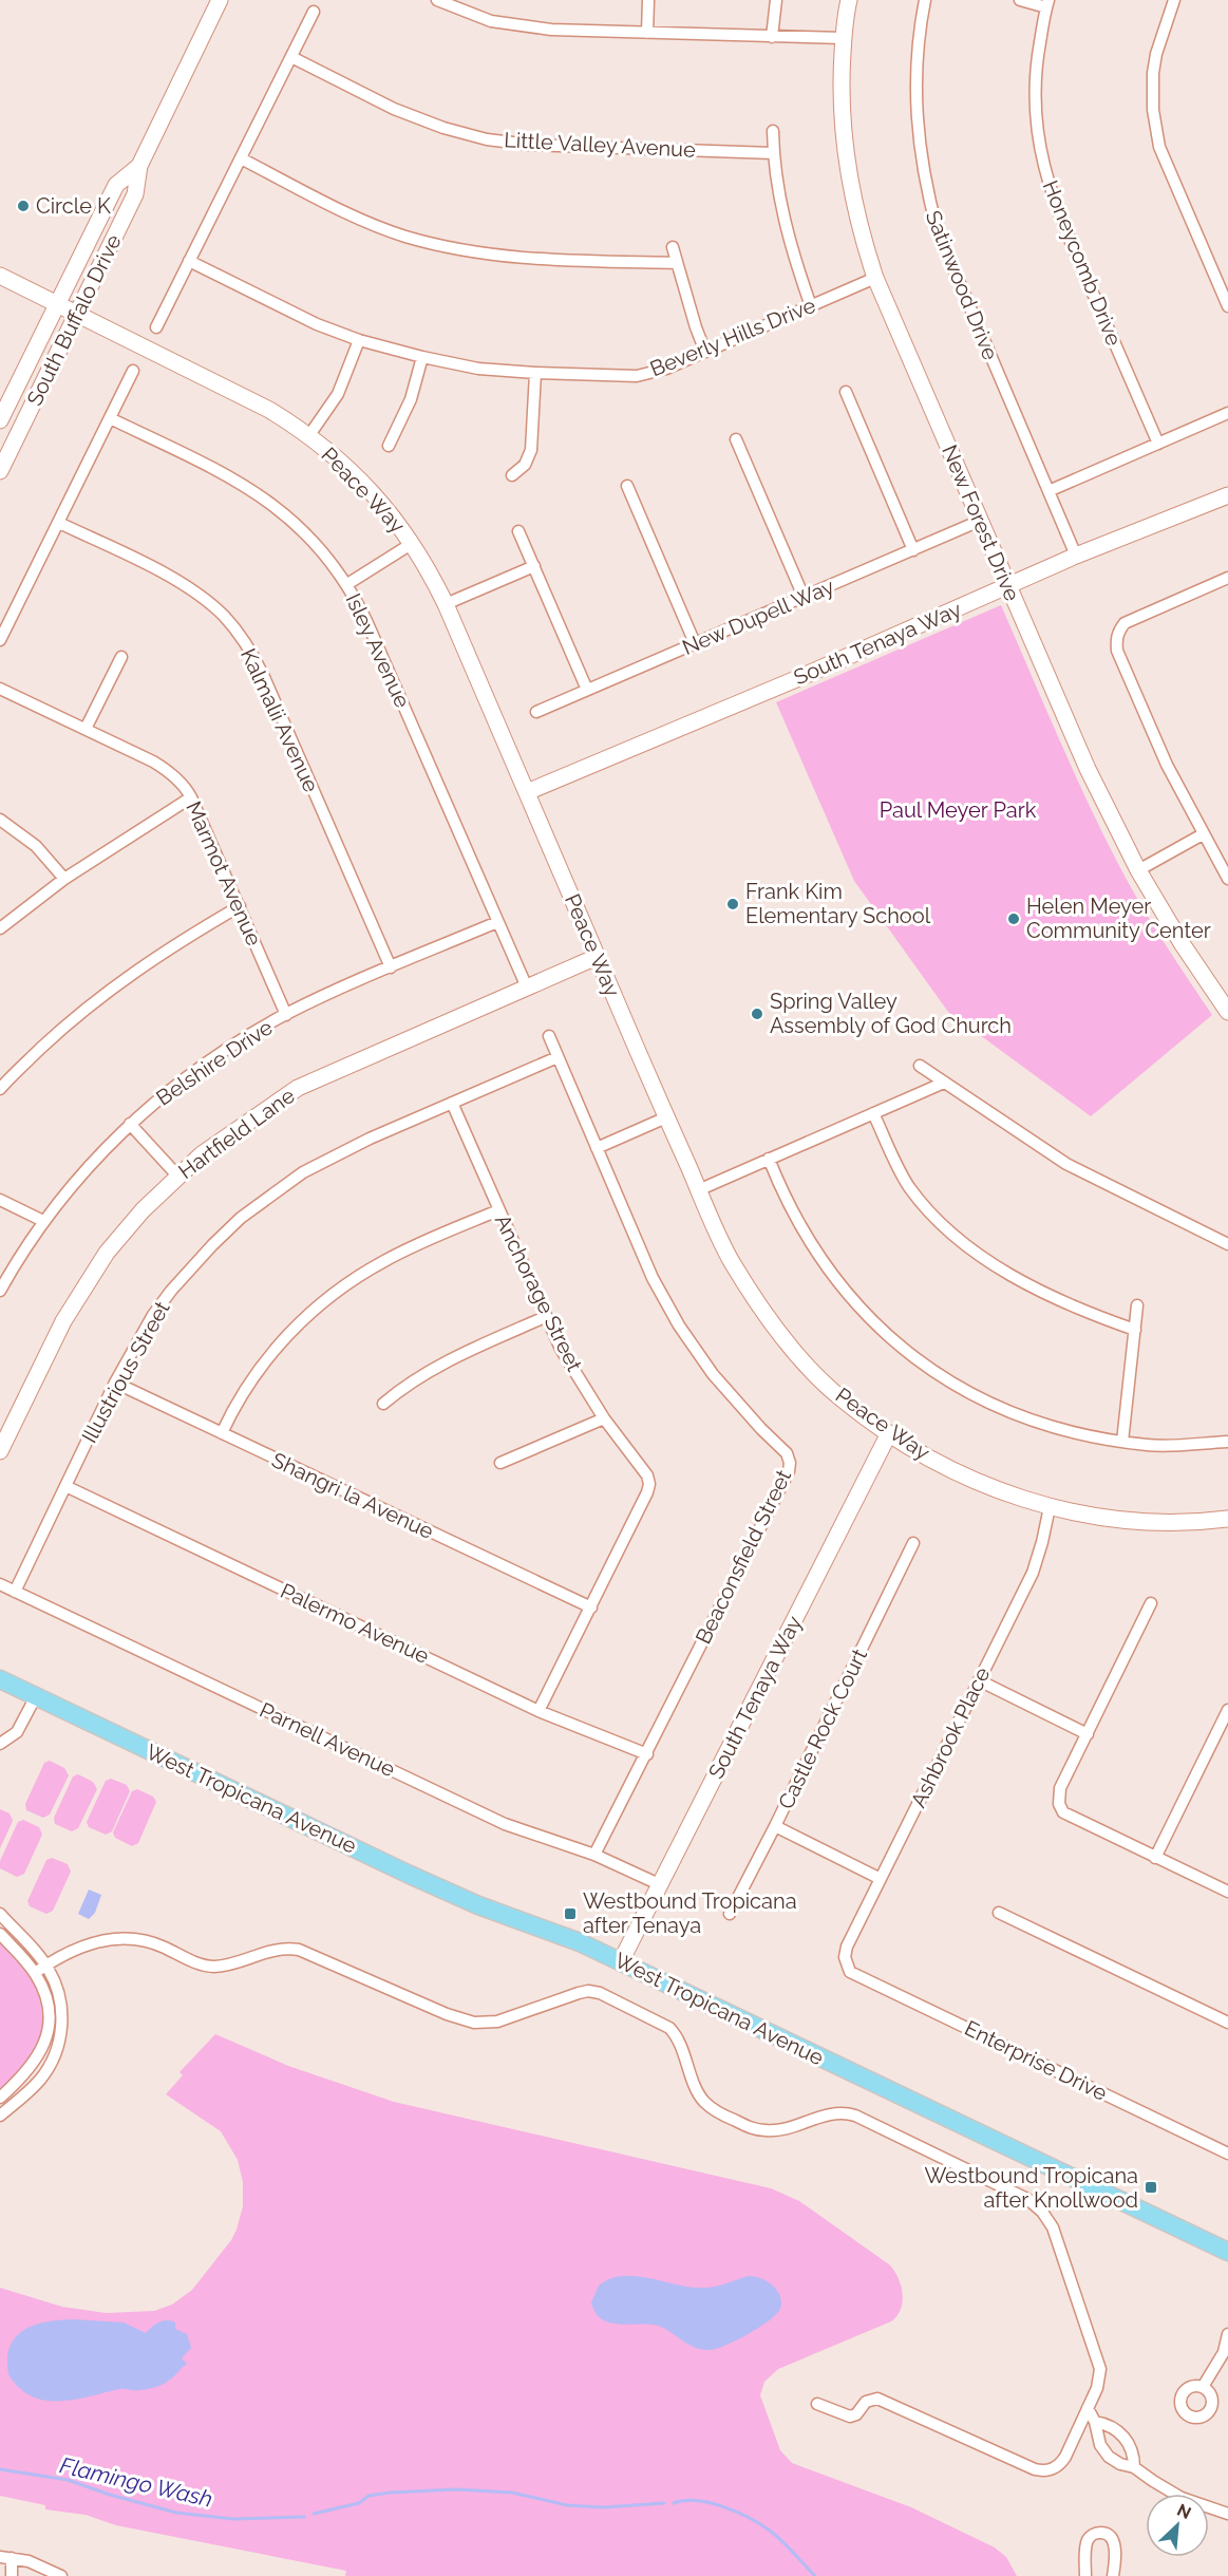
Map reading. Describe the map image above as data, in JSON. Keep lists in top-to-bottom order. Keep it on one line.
{"streets":{"main road":["West Tropicana Avenue"],"street":["Little Valley Avenue","Honeycomb Drive","Satinwood Drive","South Buffalo Drive","Beverly Hills Drive","Peace Way","New Forest Drive","New Dupell Way","South Tenaya Way","Isley Avenue","Kalmalii Avenue","Marmot Avenue","Belshire Drive","Hartfield Lane","Anchorage Street","Illustrious Street","Shangri la Avenue","Beaconsfield Street","Palermo Avenue","Castle Rock Court","Ashbrook Place","Parnell Avenue","Enterprise Drive"]},"crossings":[["Satinwood Drive","South Tenaya Way"],["South Buffalo Drive","Peace Way"],["Beverly Hills Drive","New Forest Drive"],["Peace Way","South Tenaya Way"],["Peace Way","Hartfield Lane"],["Peace Way","Ashbrook Place"],["New Forest Drive","New Dupell Way"],["New Forest Drive","South Tenaya Way"],["South Tenaya Way","Parnell Avenue"],["South Tenaya Way","West Tropicana Avenue"],["Isley Avenue","Belshire Drive"],["Isley Avenue","Hartfield Lane"],["Kalmalii Avenue","Belshire Drive"],["Marmot Avenue","Belshire Drive"],["Anchorage Street","Illustrious Street"],["Anchorage Street","Shangri la Avenue"],["Anchorage Street","Palermo Avenue"],["Illustrious Street","Shangri la Avenue"],["Illustrious Street","Beaconsfield Street"],["Illustrious Street","Palermo Avenue"],["Illustrious Street","Parnell Avenue"],["Beaconsfield Street","Palermo Avenue"],["Beaconsfield Street","Parnell Avenue"],["Ashbrook Place","Enterprise Drive"]],"water":["Flamingo Wash"],"parks":["Paul Meyer Park"],"places":{"other":["Circle K","Frank Kim Elementary School","Helen Meyer Community Center","Spring Valley Assembly of God Church"],"transit":["Westbound Tropicana after Tenaya","Westbound Tropicana after Knollwood"]},"north":"top right"}
